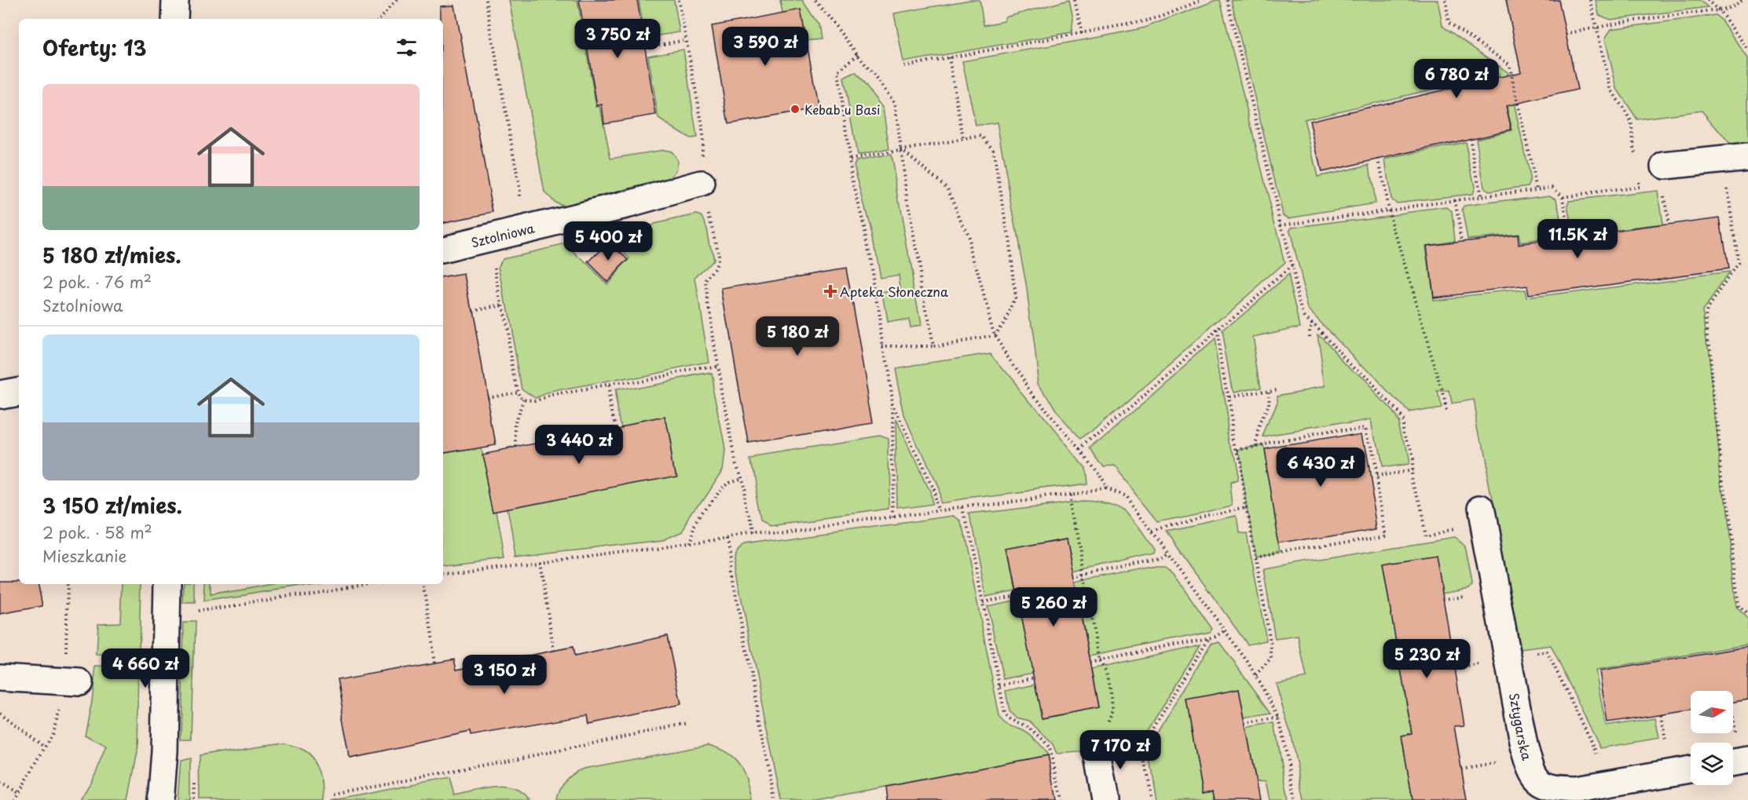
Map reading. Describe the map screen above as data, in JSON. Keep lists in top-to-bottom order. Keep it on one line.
{"streets":{"street":["Sztolniowa","Sztygarska"]},"places":{"other":["Kebab u Basi"],"health":["Apteka Słoneczna"]},"north":"right","page":{"price":["3 750 zł","3 590 zł","6 780 zł","11.5K zł","5 400 zł","5 180 zł","3 440 zł","6 430 zł","5 260 zł","5 230 zł","4 660 zł","3 150 zł","7 170 zł"],"heading":"Oferty: 13","list":[{"name":"5 180 zł/mies.","note":"2 pok. · 76 m² · Sztolniowa"},{"name":"3 150 zł/mies.","note":"2 pok. · 58 m² · Mieszkanie"}]}}
